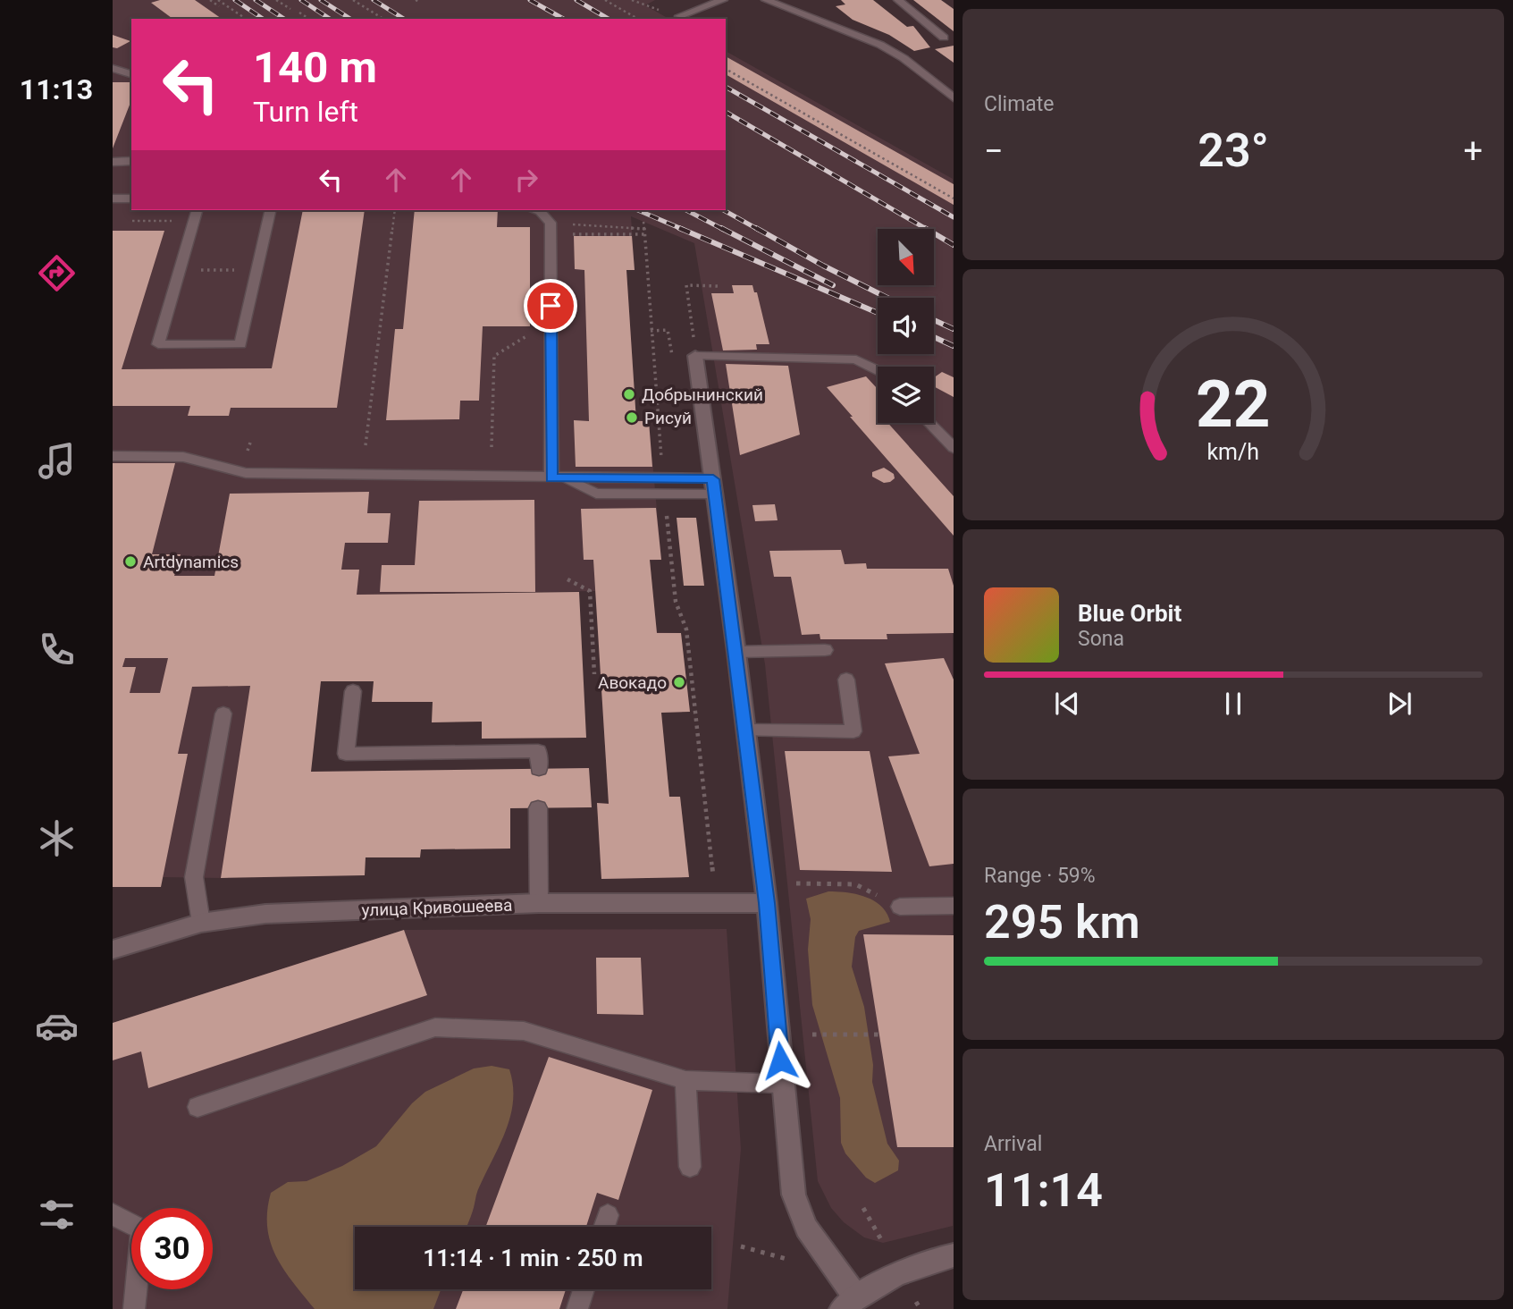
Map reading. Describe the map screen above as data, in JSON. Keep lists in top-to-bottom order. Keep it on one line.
{"streets":{"street":["улица Кривошеева"]},"places":["Добрынинский","Рисуй","Artdynamics","Авокадо"],"north":"bottom right","page":{"tabs":"11:13","tile":["Climate",["Range · 59%","295 km"],["Arrival","11:14"]],"turn":["140 m","Turn left"],"heat":["−","23°","+"],"song":["Blue Orbit","Sona"],"limit":"30","trip":"11:14 · 1 min · 250 m","gauge":["22","km/h"]}}
